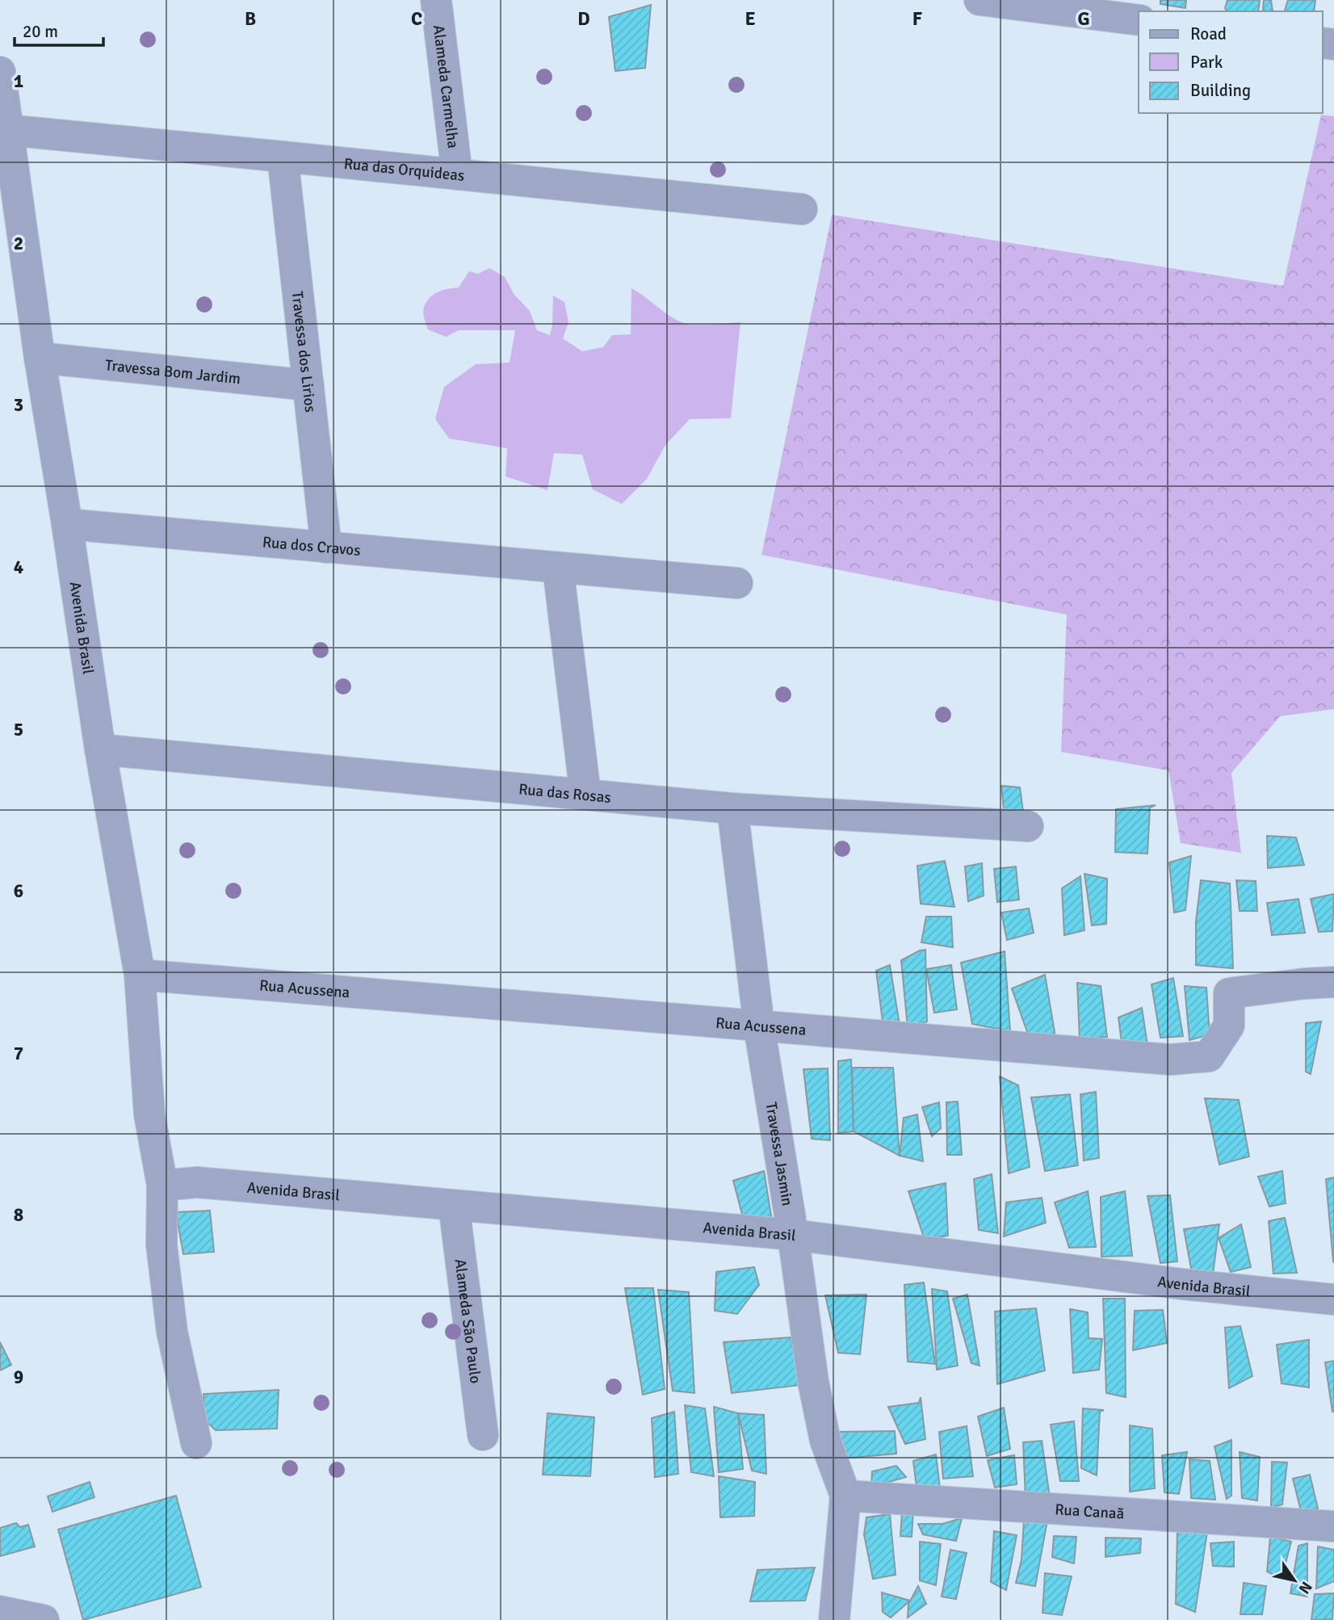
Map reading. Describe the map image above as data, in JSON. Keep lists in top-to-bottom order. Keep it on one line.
{"streets":{"street":["Alameda Carmelha","Rua das Orquideas","Travessa dos Lirios","Travessa Bom Jardim","Rua dos Cravos","Avenida Brasil","Rua das Rosas","Rua Acussena","Travessa Jasmin","Alameda São Paulo","Rua Canaã"]},"crossings":[["Alameda Carmelha","Rua das Orquideas"],["Rua das Orquideas","Travessa dos Lirios"],["Rua das Orquideas","Avenida Brasil"],["Travessa dos Lirios","Travessa Bom Jardim"],["Travessa dos Lirios","Rua dos Cravos"],["Travessa Bom Jardim","Avenida Brasil"],["Rua dos Cravos","Avenida Brasil"],["Avenida Brasil","Rua das Rosas"],["Avenida Brasil","Rua Acussena"],["Avenida Brasil","Travessa Jasmin"],["Avenida Brasil","Alameda São Paulo"],["Rua das Rosas","Travessa Jasmin"],["Rua Acussena","Travessa Jasmin"],["Travessa Jasmin","Rua Canaã"]],"legend":["Road","Park","Building"],"scale_bar":"20 m","north":"bottom right","grid":{"columns":["B","C","D","E","F","G"],"rows":["1","2","3","4","5","6","7","8","9"]}}
